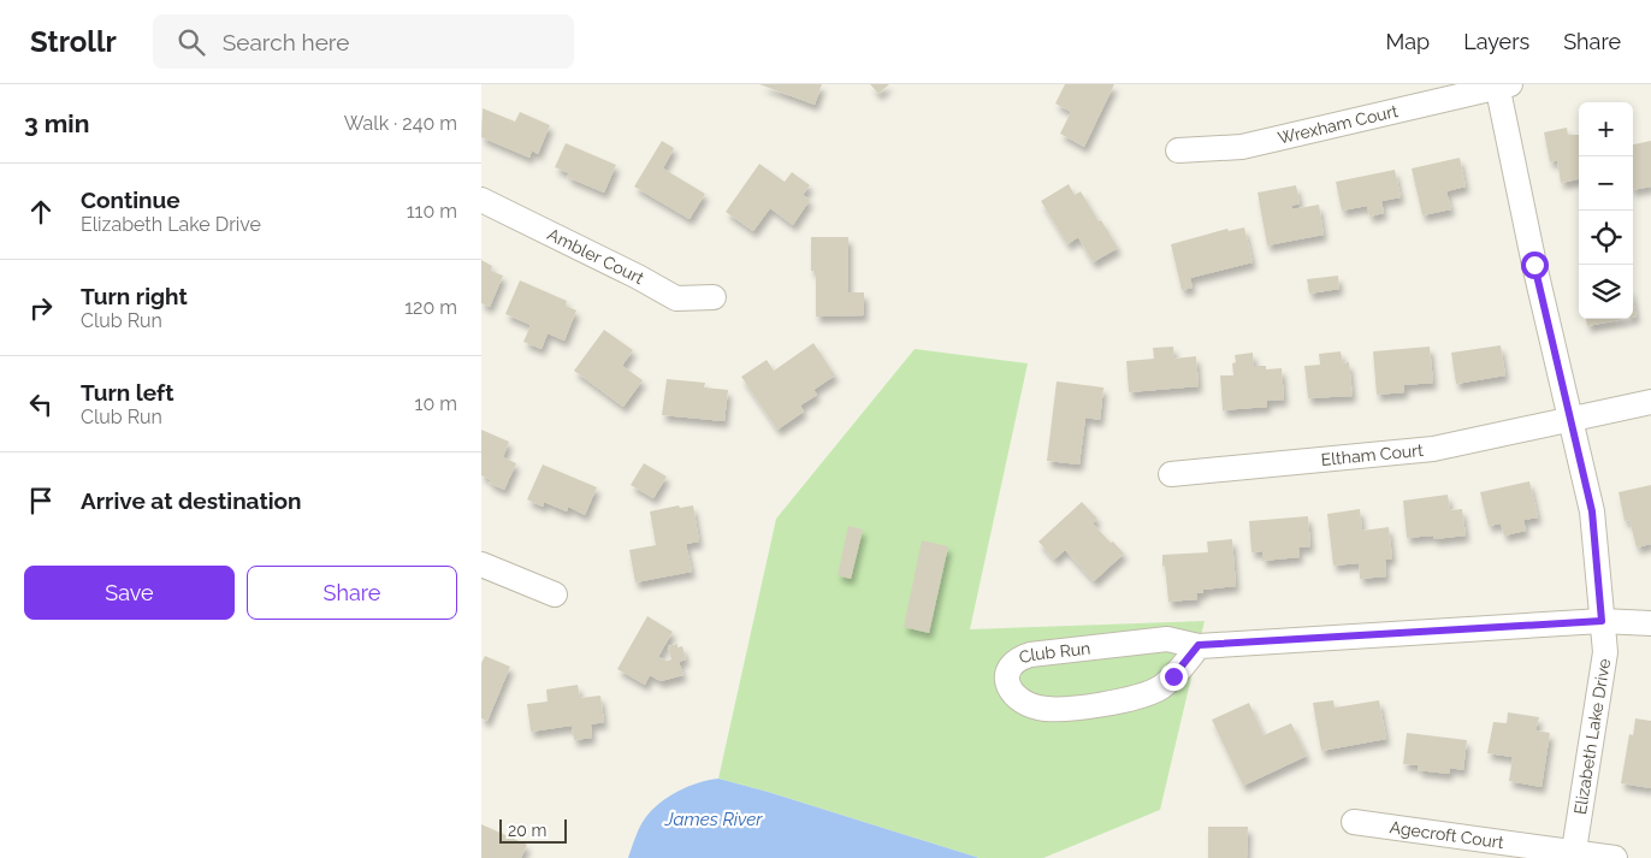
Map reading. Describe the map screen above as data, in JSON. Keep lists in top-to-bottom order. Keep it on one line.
{"streets":{"street":["Wrexham Court","Ambler Court","Eltham Court","Club Run","Elizabeth Lake Drive","Agecroft Court"]},"crossings":[["Wrexham Court","Elizabeth Lake Drive"],["Eltham Court","Elizabeth Lake Drive"],["Club Run","Elizabeth Lake Drive"],["Elizabeth Lake Drive","Agecroft Court"]],"water":["James River"],"scale_bar":"20 m","page":{"header":"Strollr","search":"Search here","nav":["Map","Layers","Share"],"heading":["3 min","Walk · 240 m"],"map_buttons":["+","−"],"list":[["Continue","Elizabeth Lake Drive","110 m"],["Turn right","Club Run","120 m"],["Turn left","Club Run","10 m"],"Arrive at destination"],"buttons":["Save","Share"],"scale":"20 m"}}
